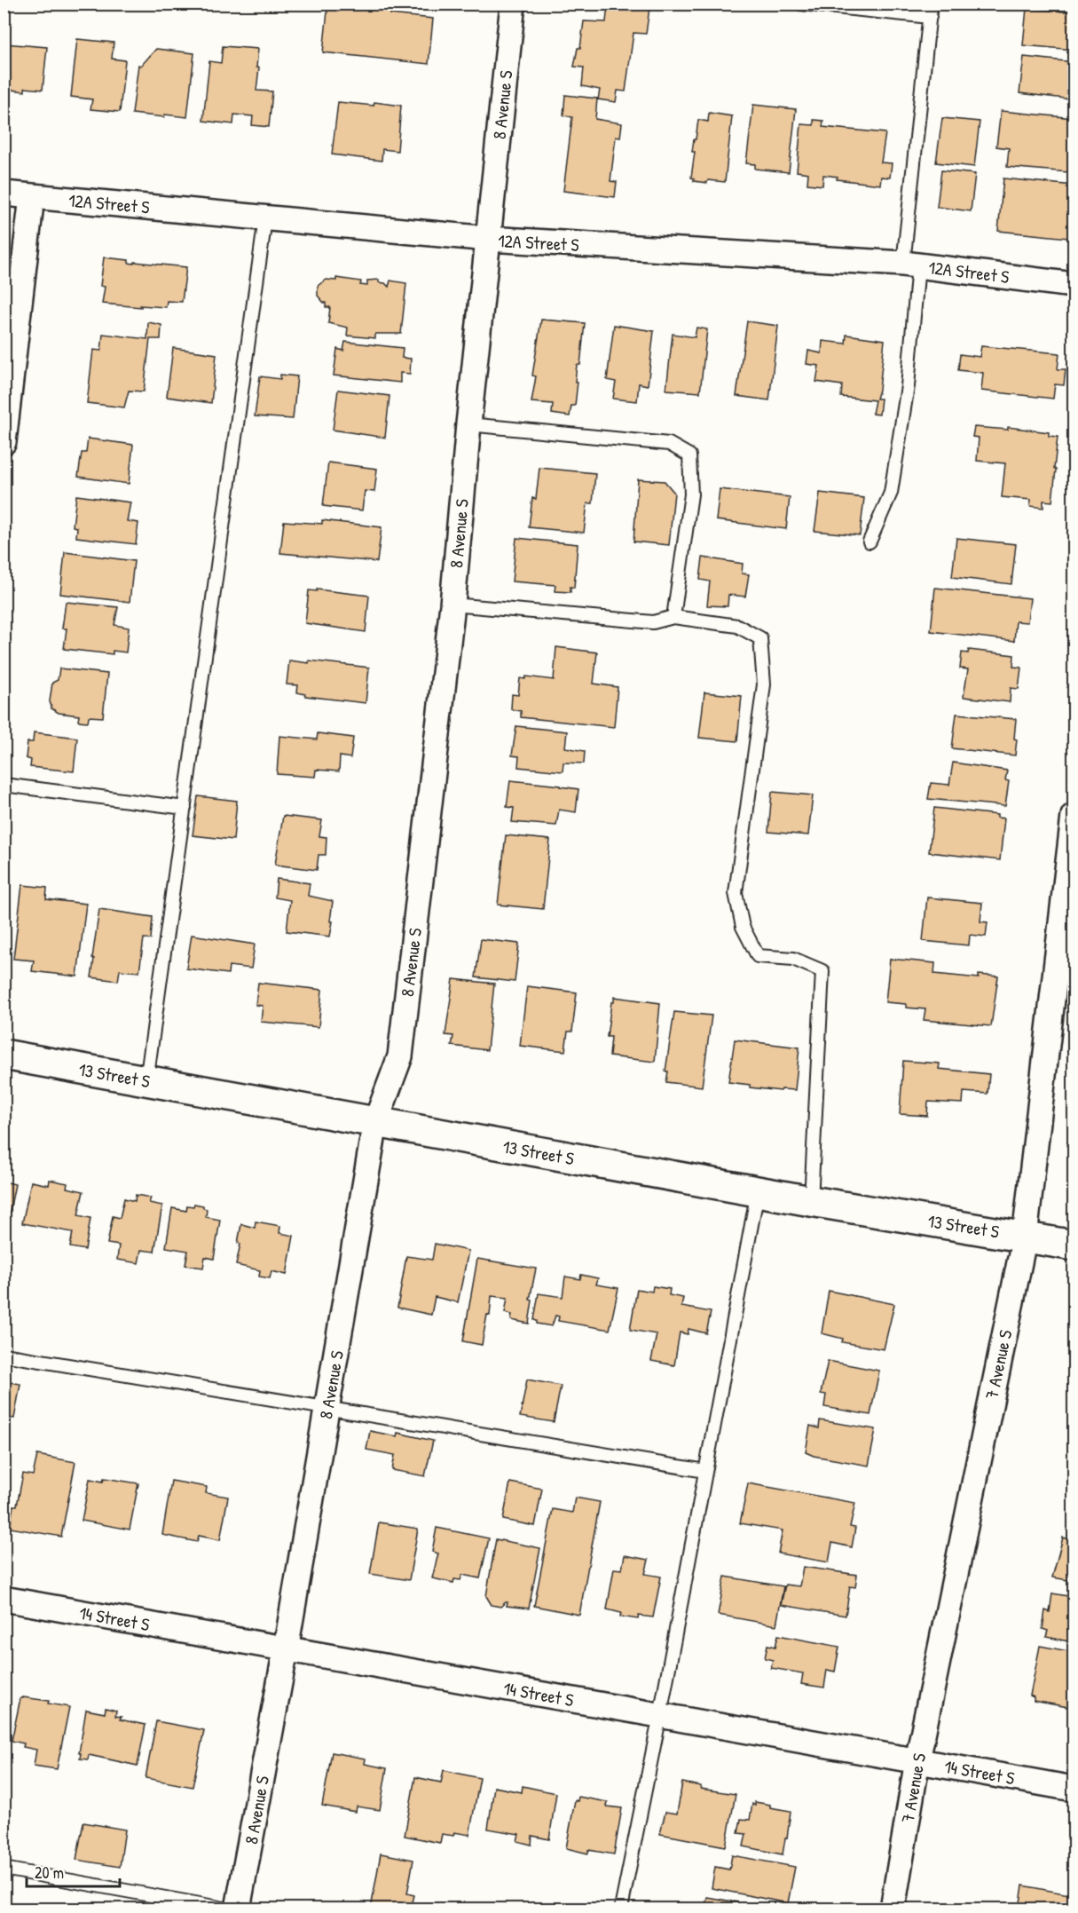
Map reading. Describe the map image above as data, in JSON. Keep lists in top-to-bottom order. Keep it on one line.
{"streets":{"street":["8 Avenue S","12A Street S","13 Street S","7 Avenue S","14 Street S"]},"crossings":[["8 Avenue S","12A Street S"],["8 Avenue S","13 Street S"],["8 Avenue S","14 Street S"],["13 Street S","7 Avenue S"],["7 Avenue S","14 Street S"]],"scale_bar":"20 m"}
